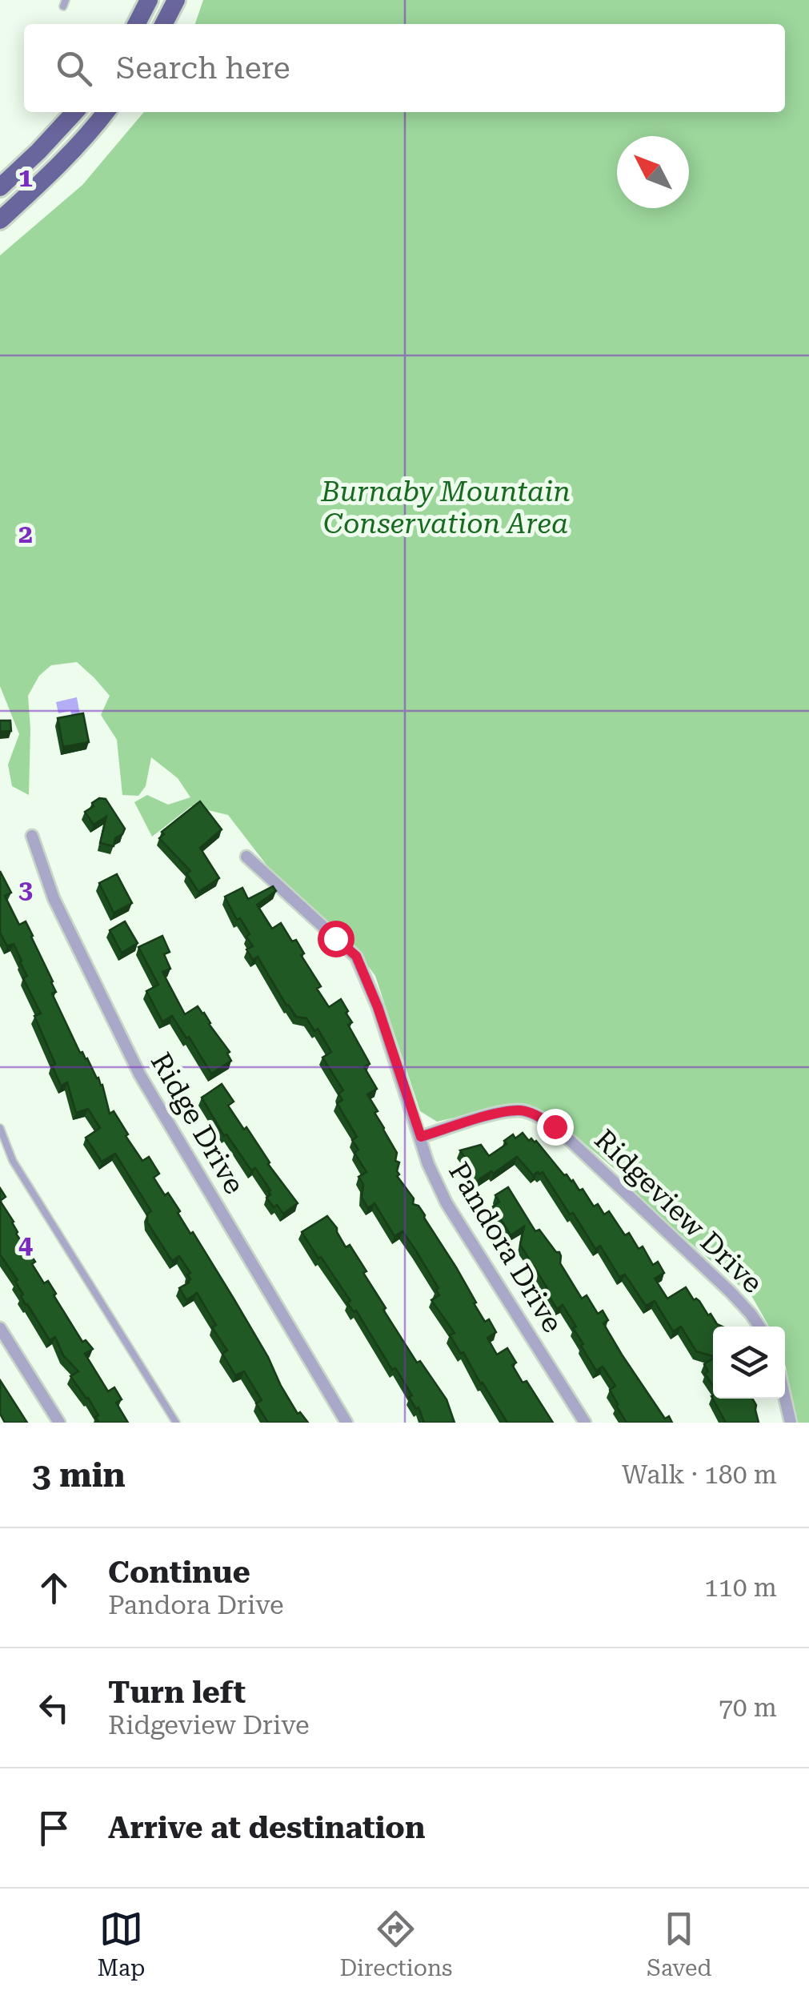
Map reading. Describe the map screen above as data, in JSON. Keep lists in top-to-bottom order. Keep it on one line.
{"streets":{"street":["Ridge Drive","Ridgeview Drive","Pandora Drive"]},"crossings":[["Ridgeview Drive","Pandora Drive"]],"parks":["Burnaby Mountain Conservation Area"],"north":"top left","page":{"search":"Search here","heading":["3 min","Walk · 180 m"],"list":[["Continue","Pandora Drive","110 m"],["Turn left","Ridgeview Drive","70 m"],"Arrive at destination"],"nav":["Map","Directions","Saved"]},"grid":{"rows":["1","2","3","4"]}}
